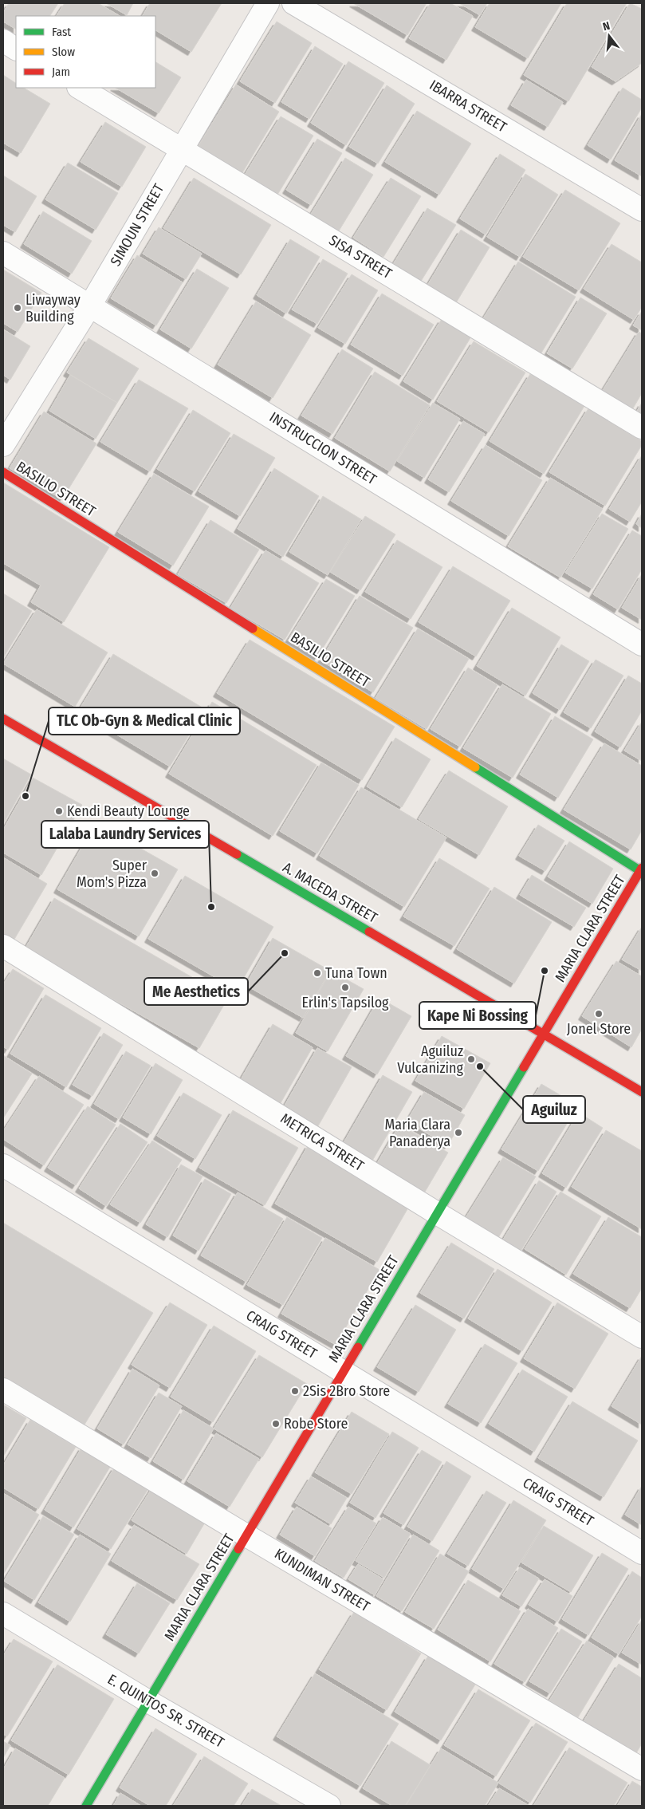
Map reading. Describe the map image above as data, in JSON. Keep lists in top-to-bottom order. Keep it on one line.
{"streets":{"street":["IBARRA STREET","SIMOUN STREET","SISA STREET","INSTRUCCION STREET","BASILIO STREET","A. MACEDA STREET","MARIA CLARA STREET","METRICA STREET","CRAIG STREET","KUNDIMAN STREET","E. QUINTOS SR. STREET"]},"crossings":[["SIMOUN STREET","SISA STREET"],["SIMOUN STREET","INSTRUCCION STREET"],["BASILIO STREET","MARIA CLARA STREET"],["A. MACEDA STREET","MARIA CLARA STREET"],["MARIA CLARA STREET","METRICA STREET"],["MARIA CLARA STREET","CRAIG STREET"],["MARIA CLARA STREET","KUNDIMAN STREET"],["MARIA CLARA STREET","E. QUINTOS SR. STREET"]],"places":["Liwayway Building","TLC Ob-Gyn & Medical Clinic","Kendi Beauty Lounge","Super Mom's Pizza","Lalaba Laundry Services","Me Aesthetics","Kape Ni Bossing","Tuna Town","Erlin's Tapsilog","Jonel Store","Aguiluz Vulcanizing","Aguiluz","Maria Clara Panaderya","2Sis 2Bro Store","Robe Store"],"legend":["Fast","Slow","Jam"],"north":"top"}
